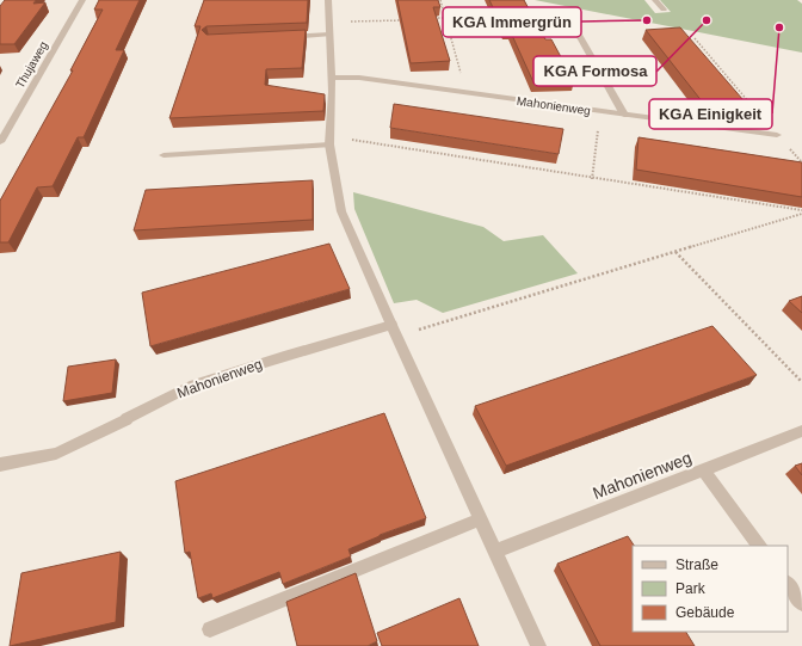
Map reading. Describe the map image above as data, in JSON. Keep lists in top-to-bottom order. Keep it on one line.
{"streets":{"street":["Thujaweg","Mahonienweg"]},"places":["KGA Immergrün","KGA Formosa","KGA Einigkeit"],"legend":["Straße","Park","Gebäude"]}
